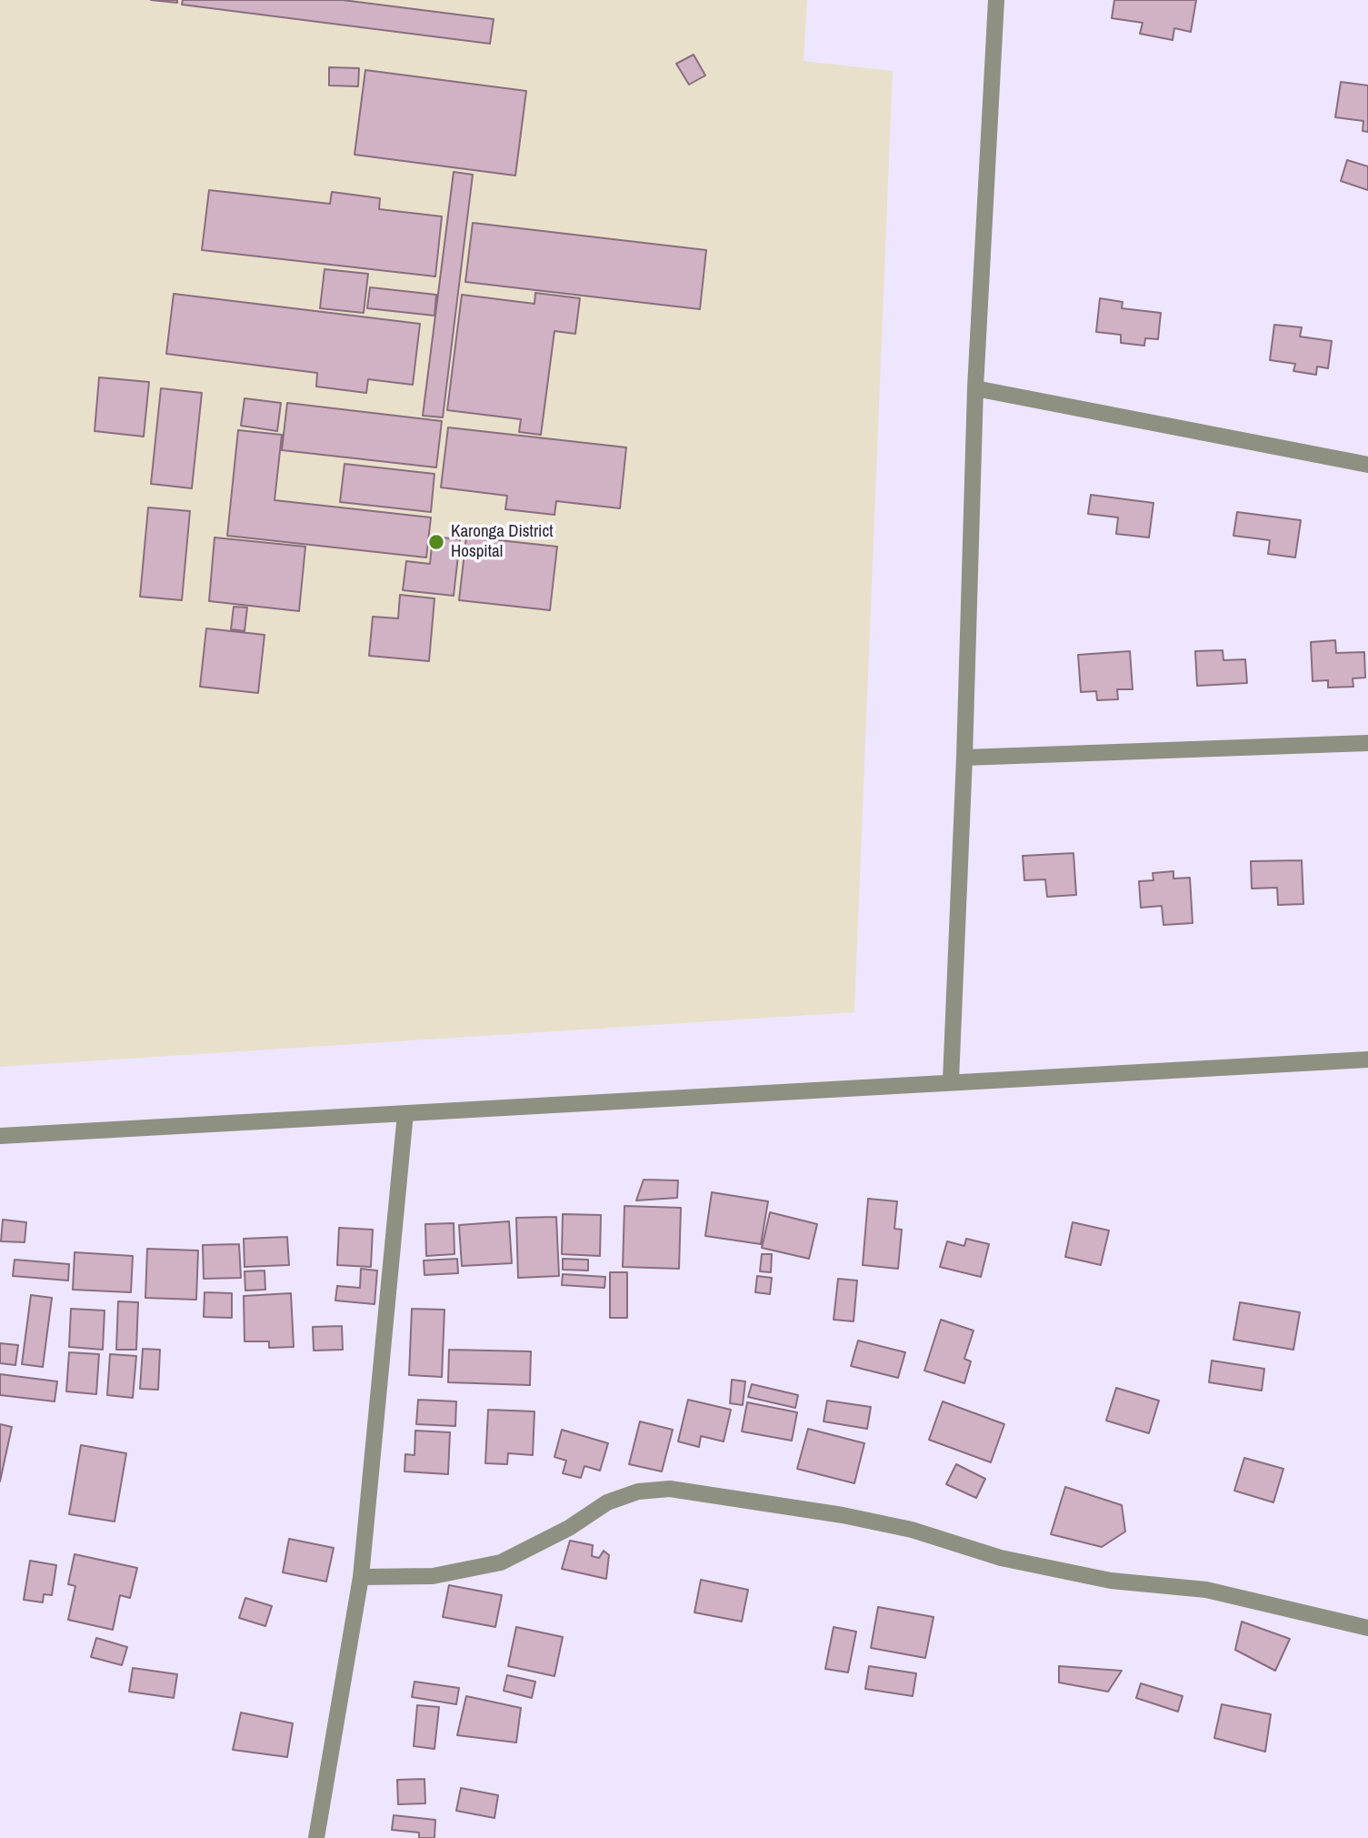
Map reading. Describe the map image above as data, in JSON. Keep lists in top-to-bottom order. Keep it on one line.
{"places":["Karonga District Hospital"]}
